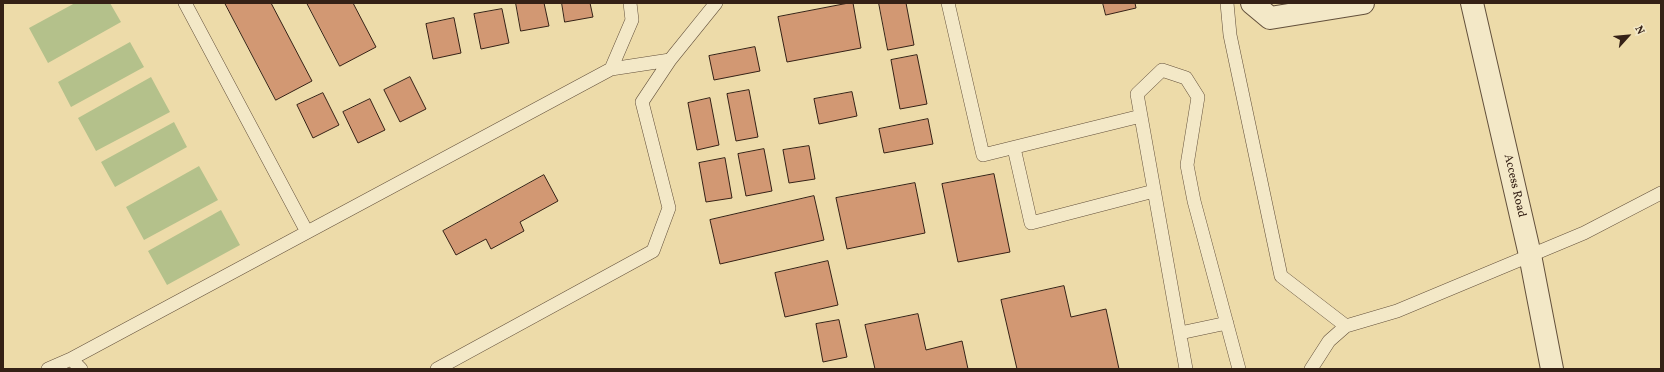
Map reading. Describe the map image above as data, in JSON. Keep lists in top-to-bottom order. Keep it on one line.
{"streets":{"street":["Access Road"]},"north":"top right"}
